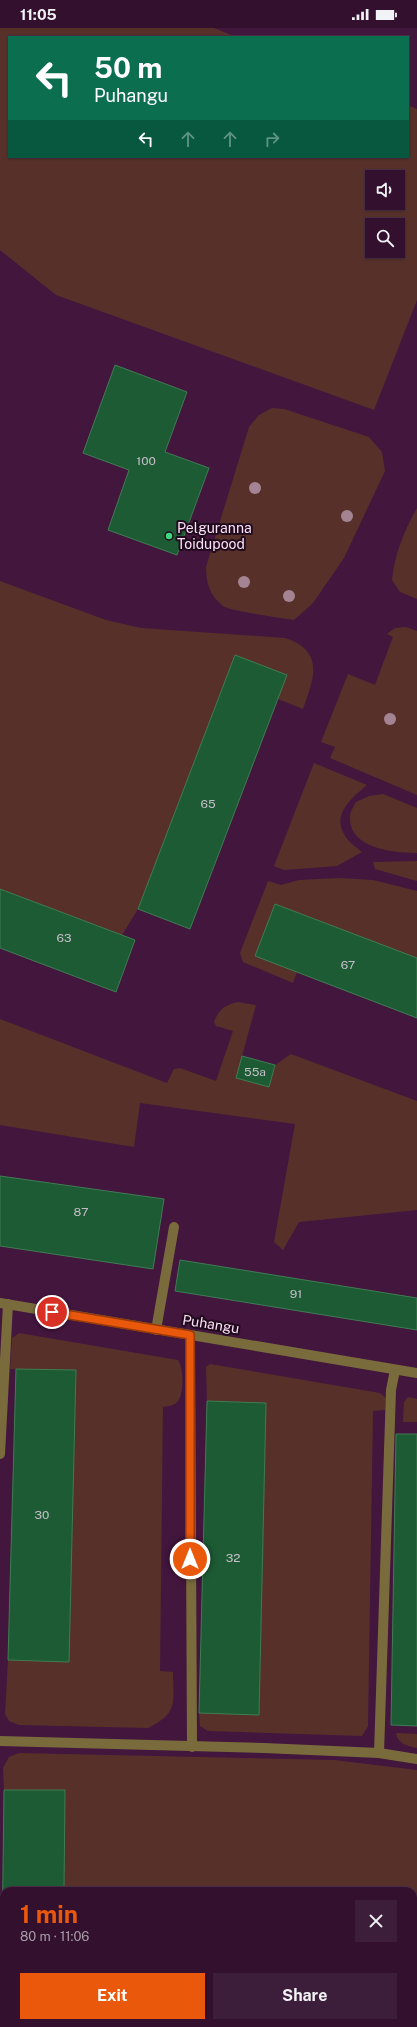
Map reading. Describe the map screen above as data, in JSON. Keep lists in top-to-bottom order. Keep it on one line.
{"streets":{"street":["Puhangu"]},"places":["Pelguranna Toidupood"],"house_numbers":["100","65","63","67","55a","87","91","30","32"],"page":{"status":"11:05","turn":["50 m","Puhangu"],"heading":["1 min","80 m · 11:06"],"buttons":["Exit","Share"]}}
